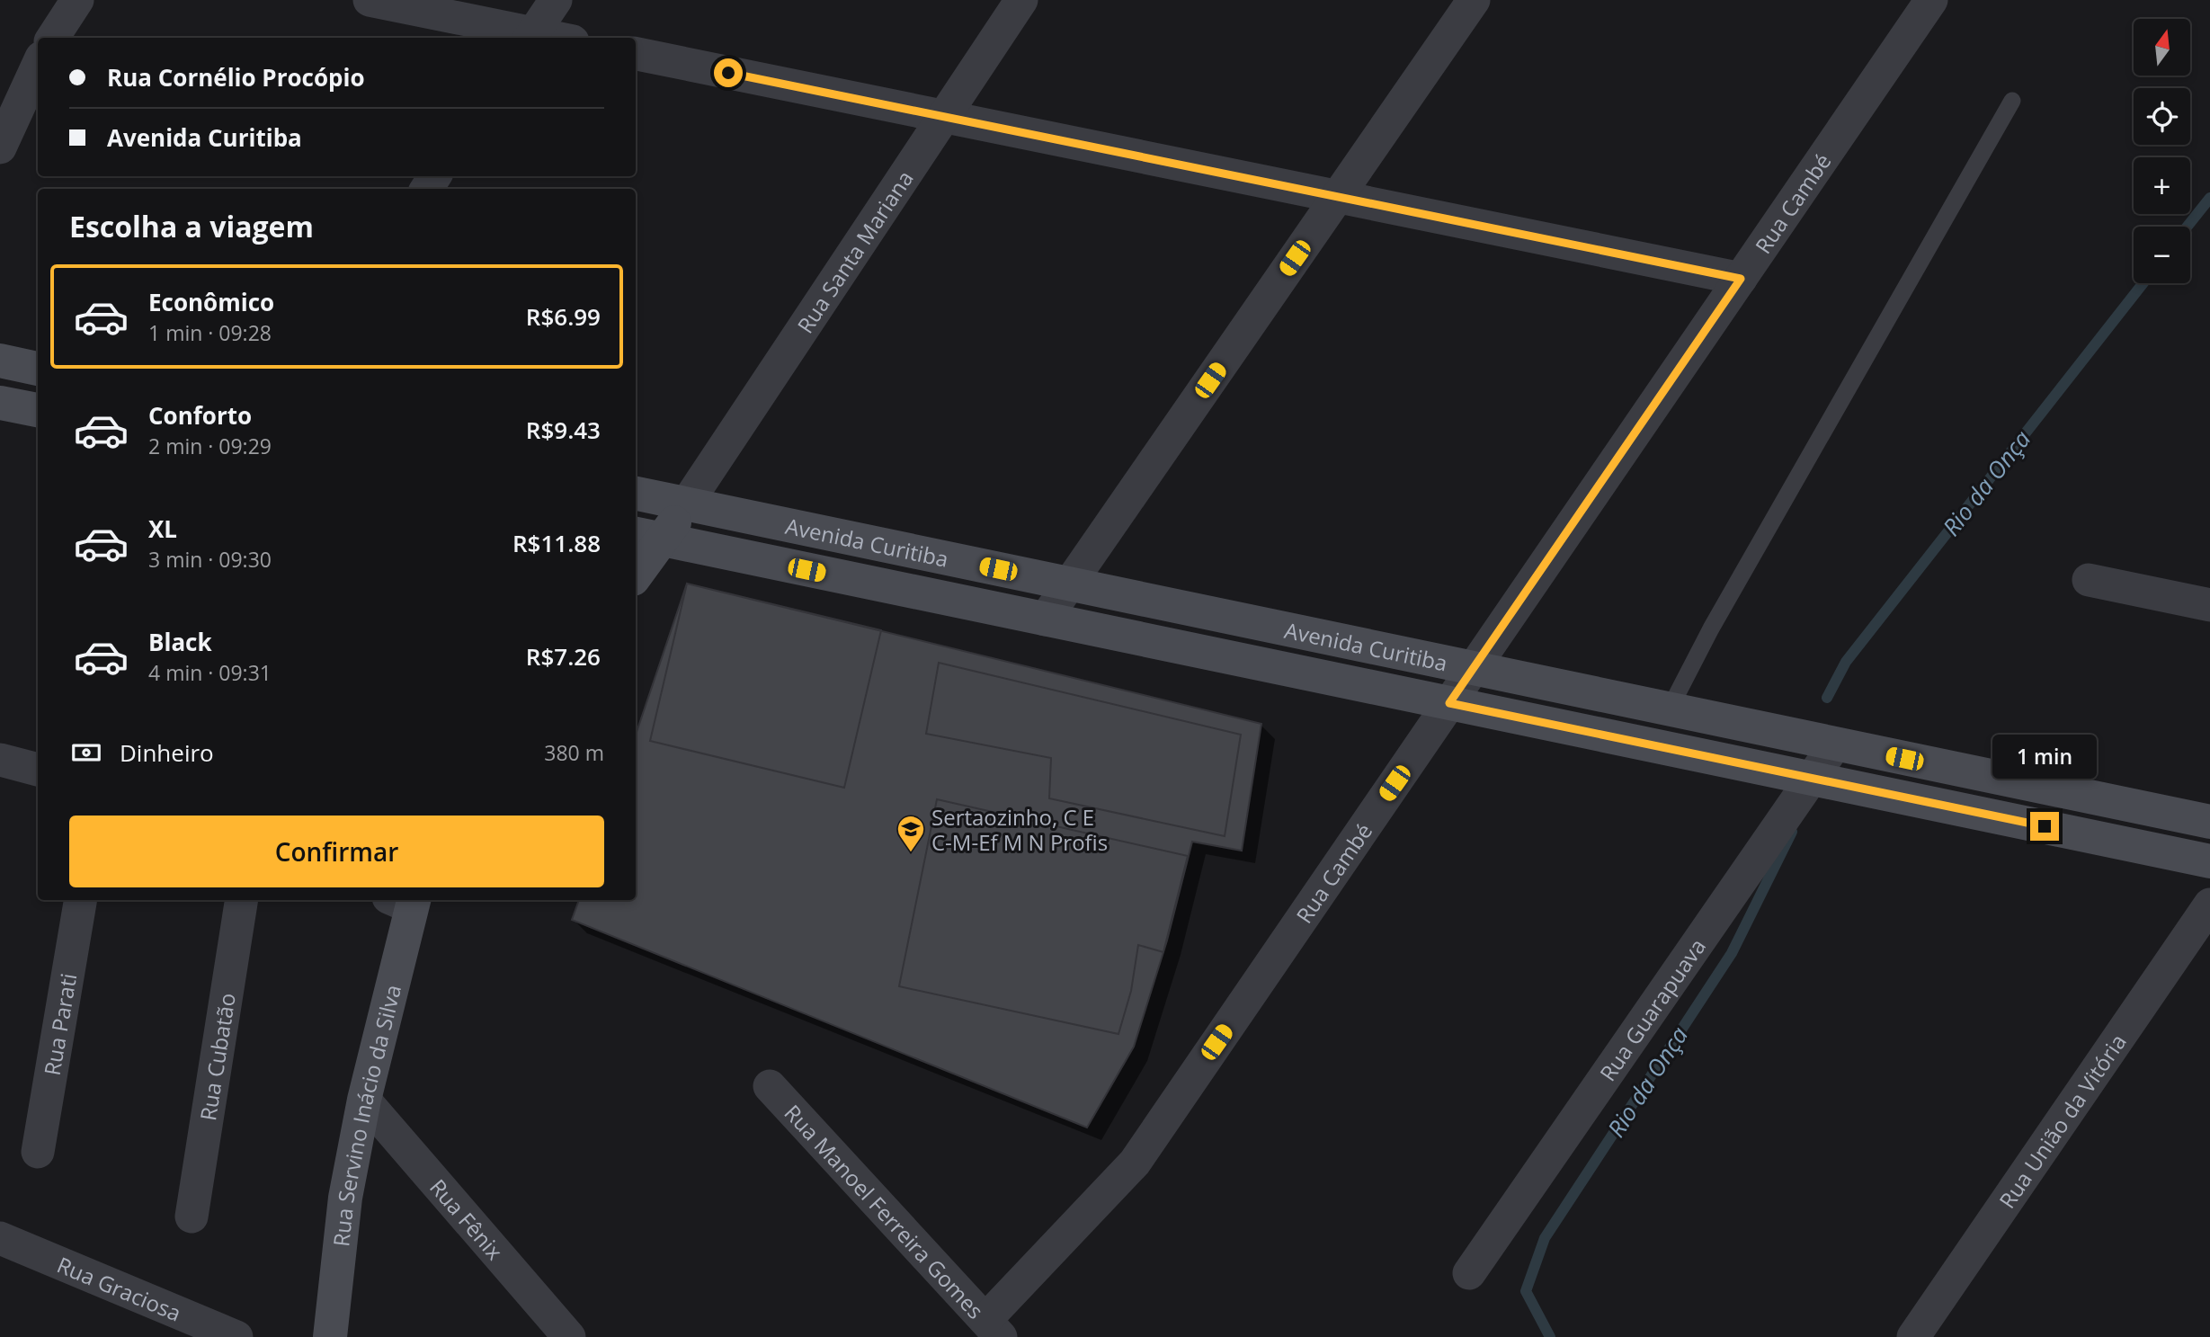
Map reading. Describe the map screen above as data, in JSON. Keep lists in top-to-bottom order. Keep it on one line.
{"streets":{"main road":["Avenida Curitiba","Rua Servino Inácio da Silva"],"street":["Rua Cambé","Rua Santa Mariana","Rua Guarapuava","Rua Parati","Rua Cubatão","Rua União da Vitória","Rua Manoel Ferreira Gomes","Rua Fênix","Rua Graciosa"]},"crossings":[["Rua Cambé","Avenida Curitiba"],["Rua Cambé","Rua Manoel Ferreira Gomes"],["Rua Santa Mariana","Avenida Curitiba"],["Avenida Curitiba","Rua Guarapuava"],["Rua Servino Inácio da Silva","Rua Fênix"]],"water":["Rio da Onça"],"places":{"school or university":["Sertaozinho, C E C-M-Ef M N Profis"]},"north":"top","page":{"map_buttons":["+","−"],"banner":["Rua Cornélio Procópio","Avenida Curitiba"],"heading":"Escolha a viagem","list":[{"name":"Econômico","note":"1 min · 09:28","value":"R$6.99"},{"name":"Conforto","note":"2 min · 09:29","value":"R$9.43"},{"name":"XL","note":"3 min · 09:30","value":"R$11.88"},{"name":"Black","note":"4 min · 09:31","value":"R$7.26"}],"pay":["Dinheiro","380 m"],"bubble":"1 min","buttons":"Confirmar"}}
